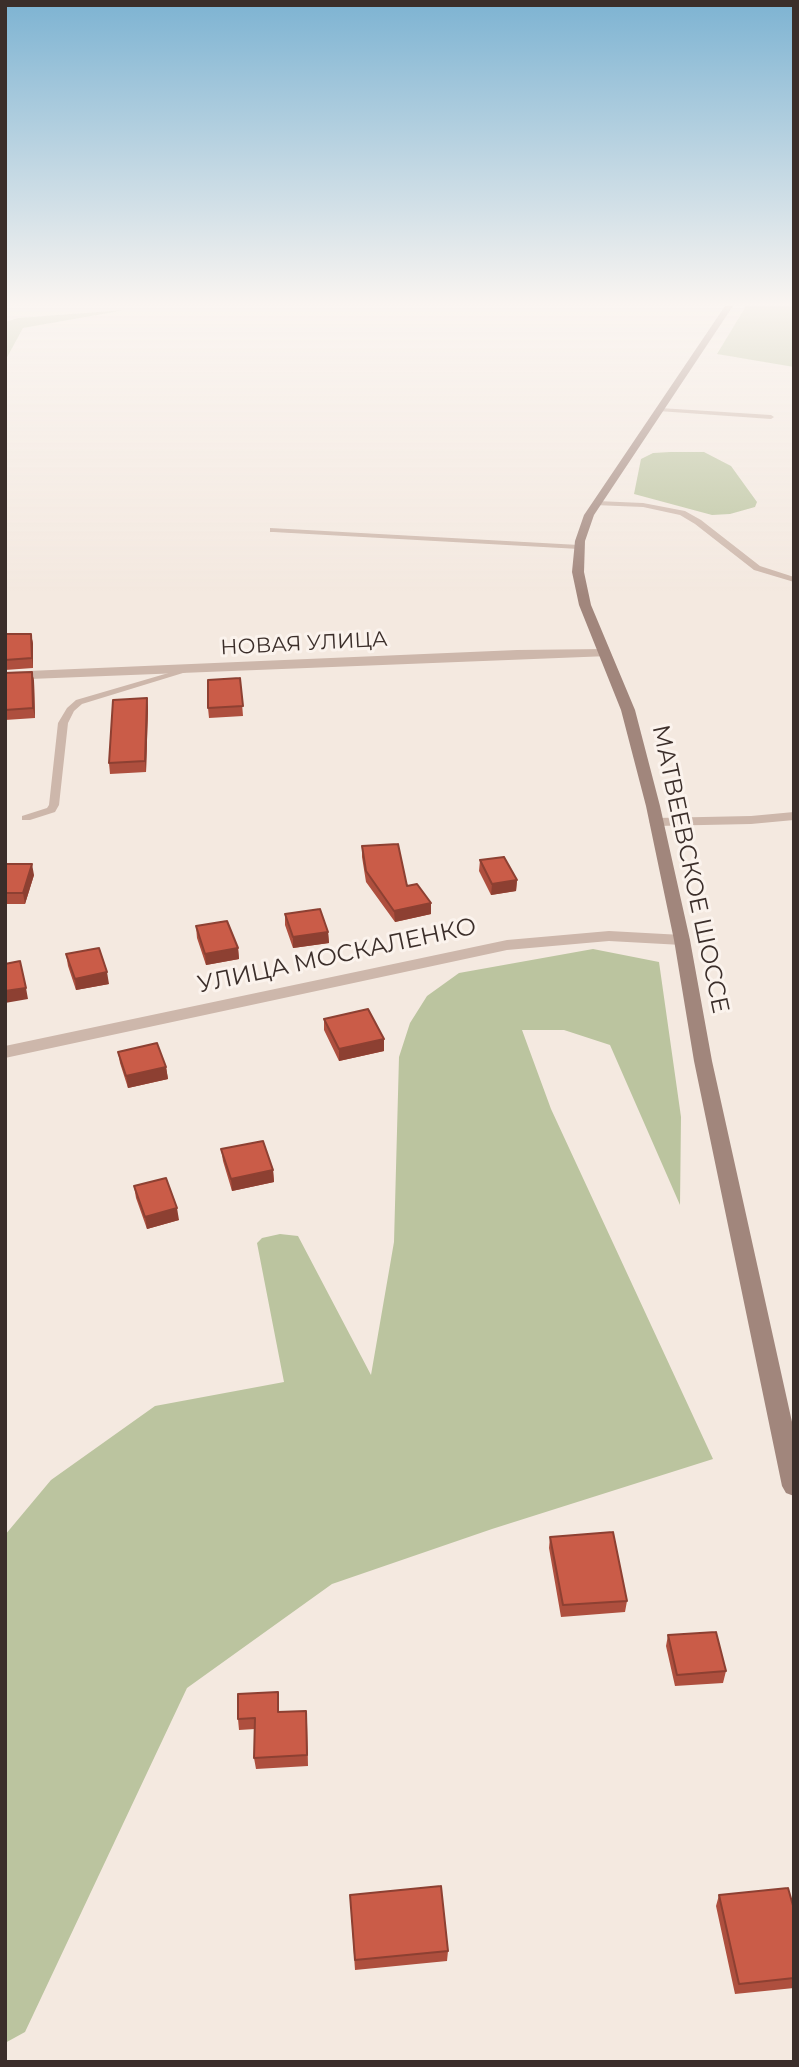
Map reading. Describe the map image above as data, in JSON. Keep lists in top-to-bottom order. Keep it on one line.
{"streets":{"main road":["МАТВЕЕВСКОЕ ШОССЕ"],"street":["НОВАЯ УЛИЦА","УЛИЦА МОСКАЛЕНКО"]},"crossings":[["НОВАЯ УЛИЦА","МАТВЕЕВСКОЕ ШОССЕ"],["МАТВЕЕВСКОЕ ШОССЕ","УЛИЦА МОСКАЛЕНКО"]]}
